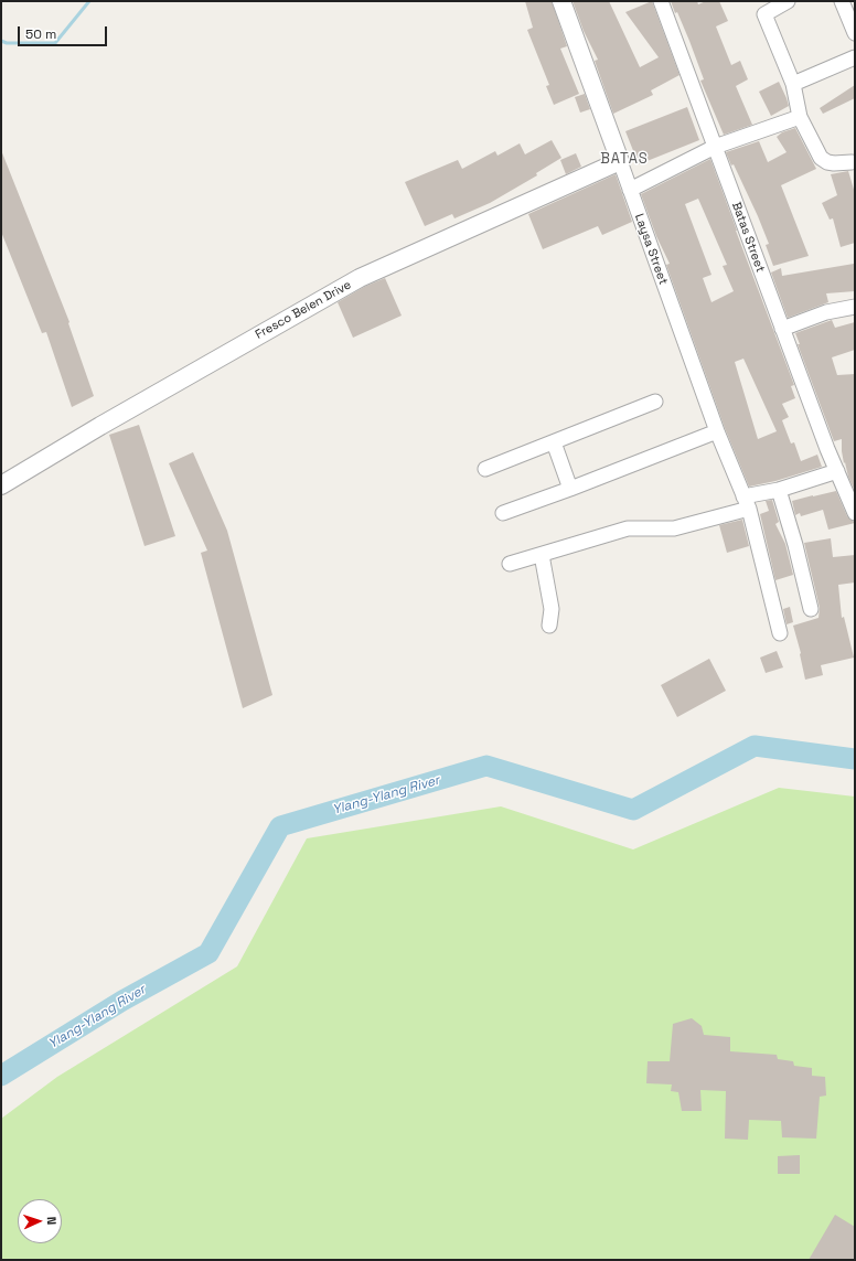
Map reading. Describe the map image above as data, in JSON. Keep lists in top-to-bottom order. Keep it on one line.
{"streets":{"street":["Batas Street","Laysa Street","Fresco Belen Drive"]},"crossings":[["Laysa Street","Fresco Belen Drive"]],"districts":["BATAS"],"water":["Ylang-Ylang River"],"scale_bar":"50 m","north":"right"}
